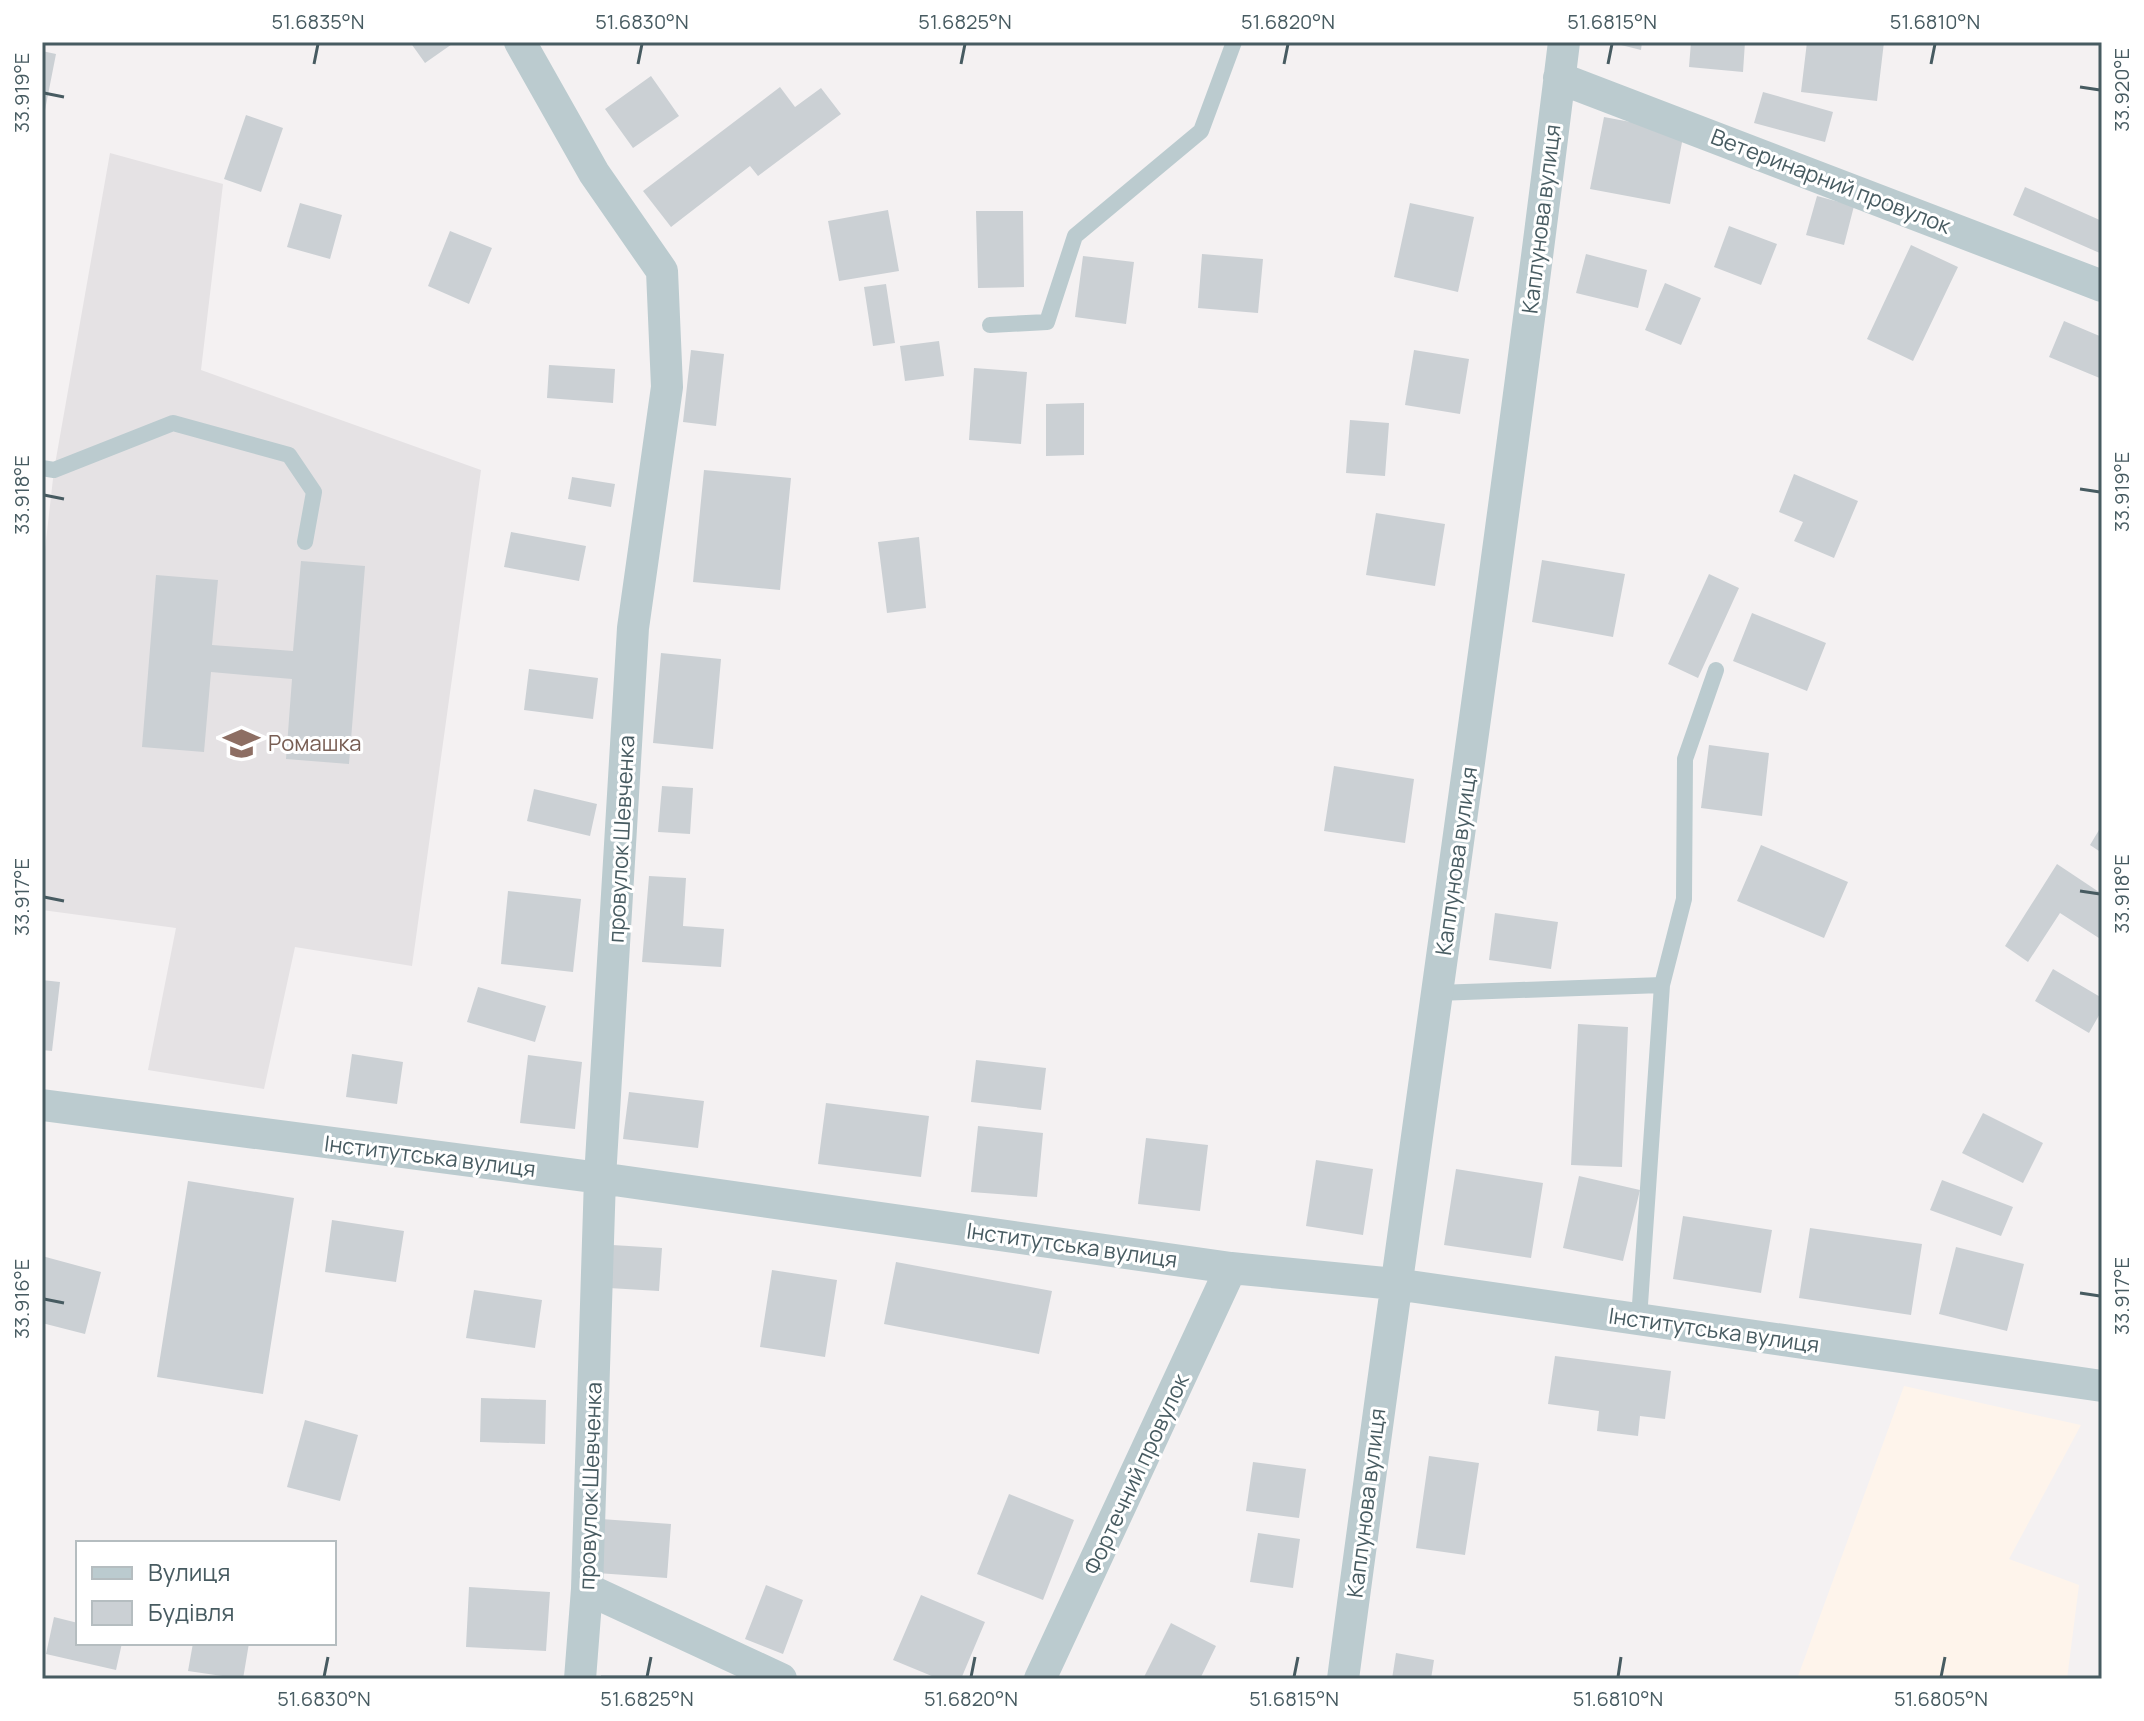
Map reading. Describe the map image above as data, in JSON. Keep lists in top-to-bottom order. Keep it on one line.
{"streets":{"street":["Ветеринарний провулок","Каплунова вулиця","провулок Шевченка","Інститутська вулиця","Фортечний провулок"]},"crossings":[["Ветеринарний провулок","Каплунова вулиця"],["Каплунова вулиця","Інститутська вулиця"],["провулок Шевченка","Інститутська вулиця"],["Інститутська вулиця","Фортечний провулок"]],"places":{"school or university":["Ромашка"]},"legend":["Вулиця","Будівля"],"coordinates":["51.6835°N","51.6830°N","51.6825°N","51.6820°N","51.6815°N","51.6810°N","33.920°E","33.919°E","33.918°E","33.917°E","33.916°E","51.6805°N"]}
